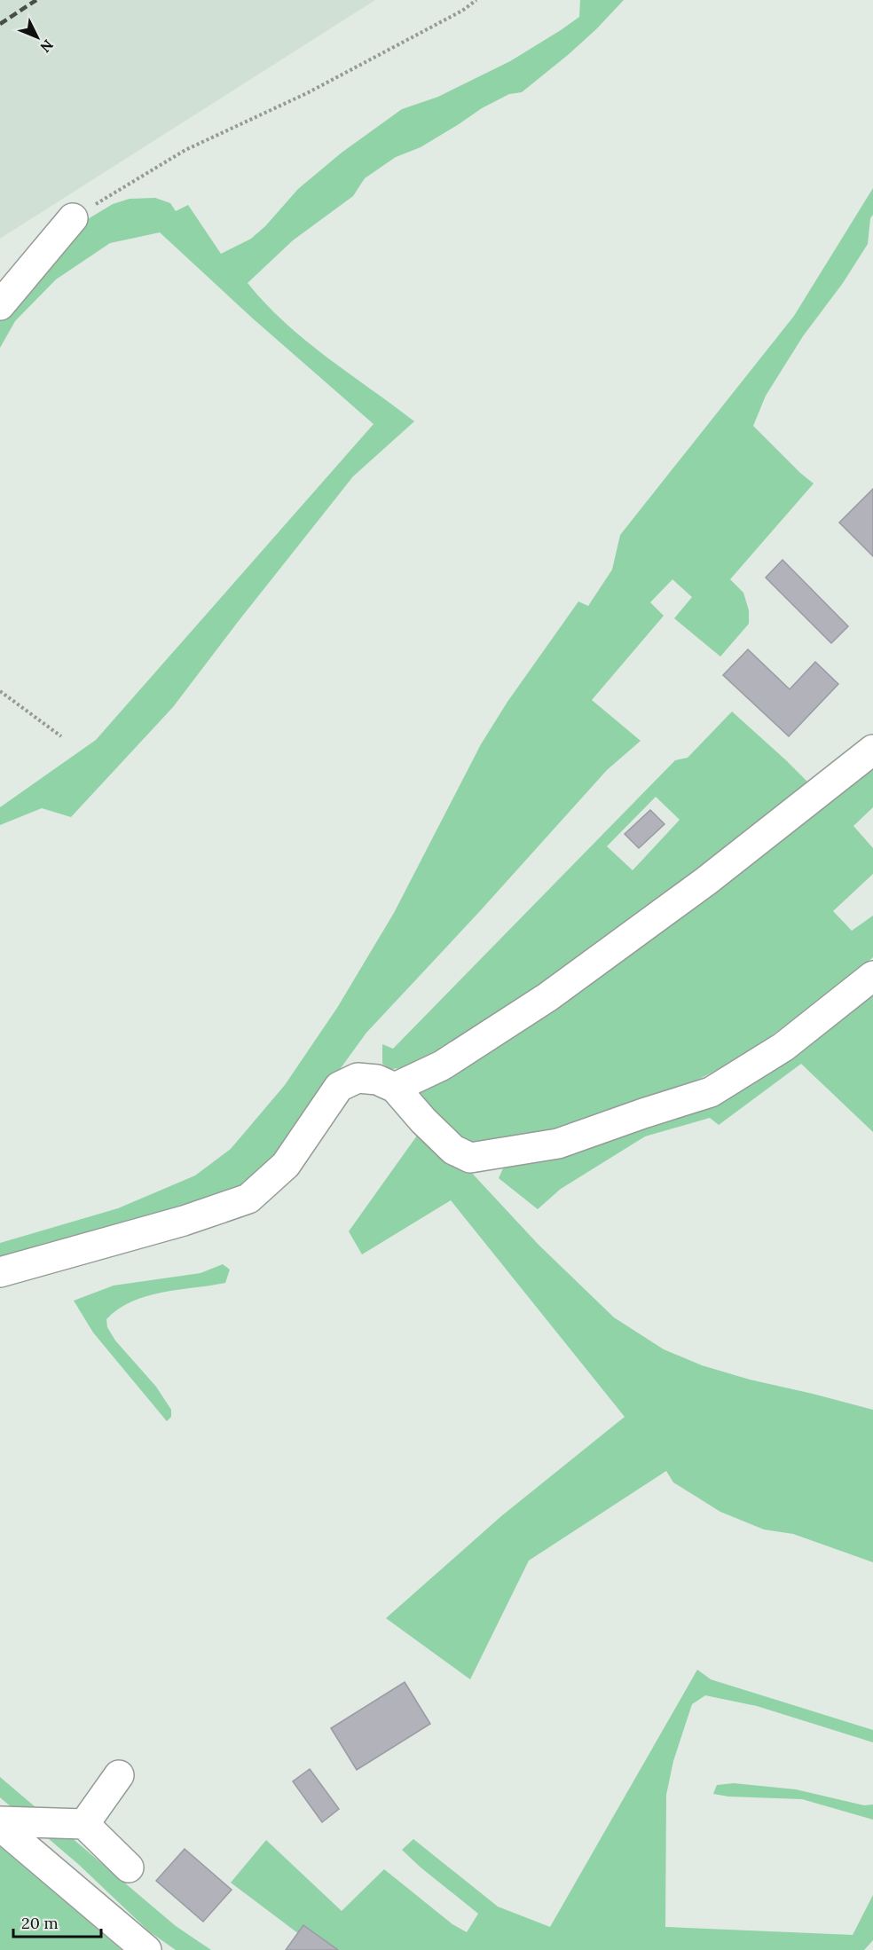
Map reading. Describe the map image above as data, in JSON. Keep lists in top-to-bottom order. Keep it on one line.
{"scale_bar":"20 m","north":"bottom right"}
